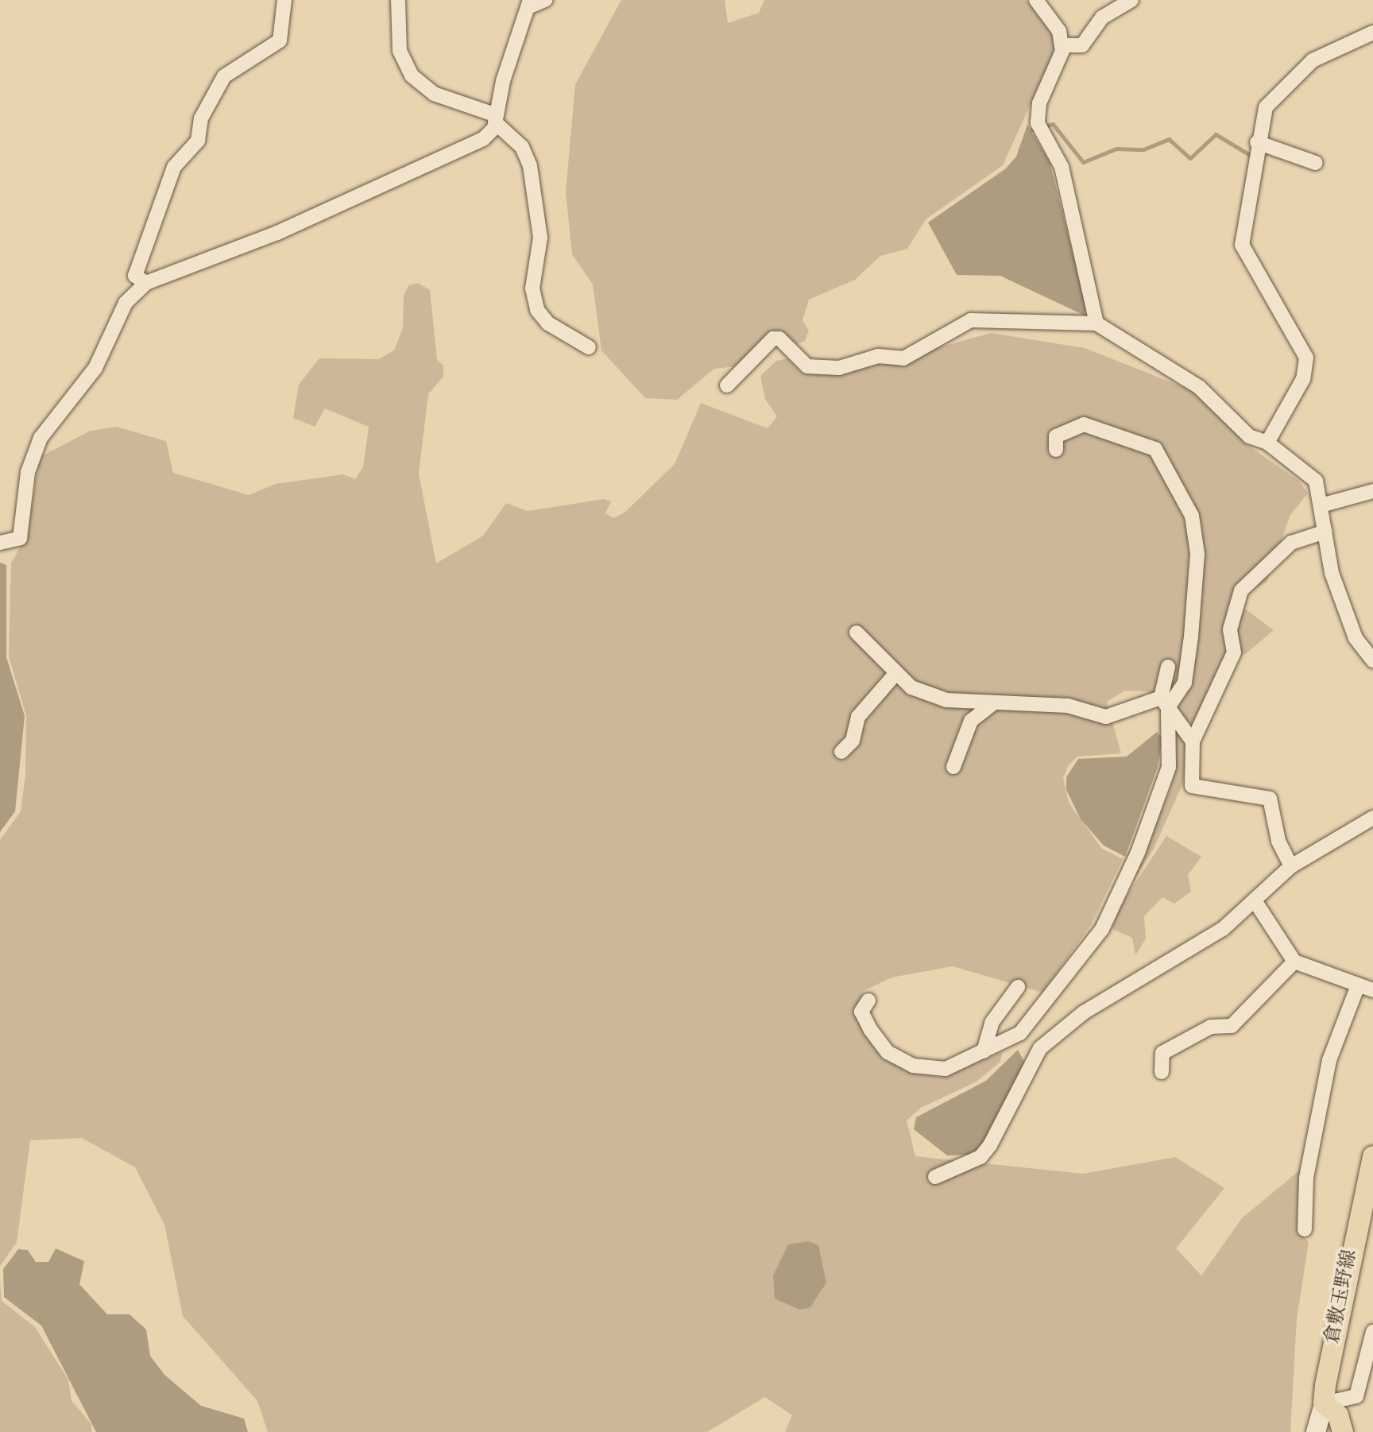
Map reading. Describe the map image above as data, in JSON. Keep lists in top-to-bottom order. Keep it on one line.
{"streets":{"main road":["倉敷玉野線"]}}
